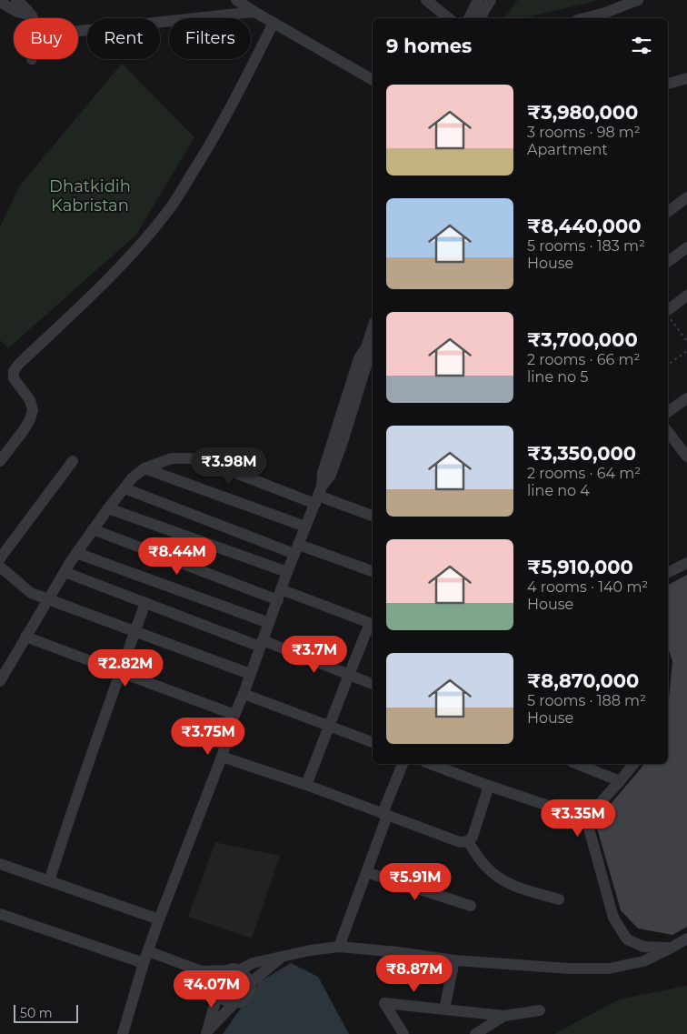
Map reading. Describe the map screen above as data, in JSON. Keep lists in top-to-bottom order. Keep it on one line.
{"parks":["Dhatkidih Kabristan"],"scale_bar":"50 m","page":{"chip":["Buy","Rent","Filters"],"heading":"9 homes","list":[{"name":"₹3,980,000","note":"3 rooms · 98 m² · Apartment"},{"name":"₹8,440,000","note":"5 rooms · 183 m² · House"},{"name":"₹3,700,000","note":"2 rooms · 66 m² · line no 5"},{"name":"₹3,350,000","note":"2 rooms · 64 m² · line no 4"},{"name":"₹5,910,000","note":"4 rooms · 140 m² · House"},{"name":"₹8,870,000","note":"5 rooms · 188 m² · House"}],"price":["₹3.98M","₹8.44M","₹3.7M","₹2.82M","₹3.75M","₹3.35M","₹5.91M","₹8.87M","₹4.07M"],"scale":"50 m"}}
